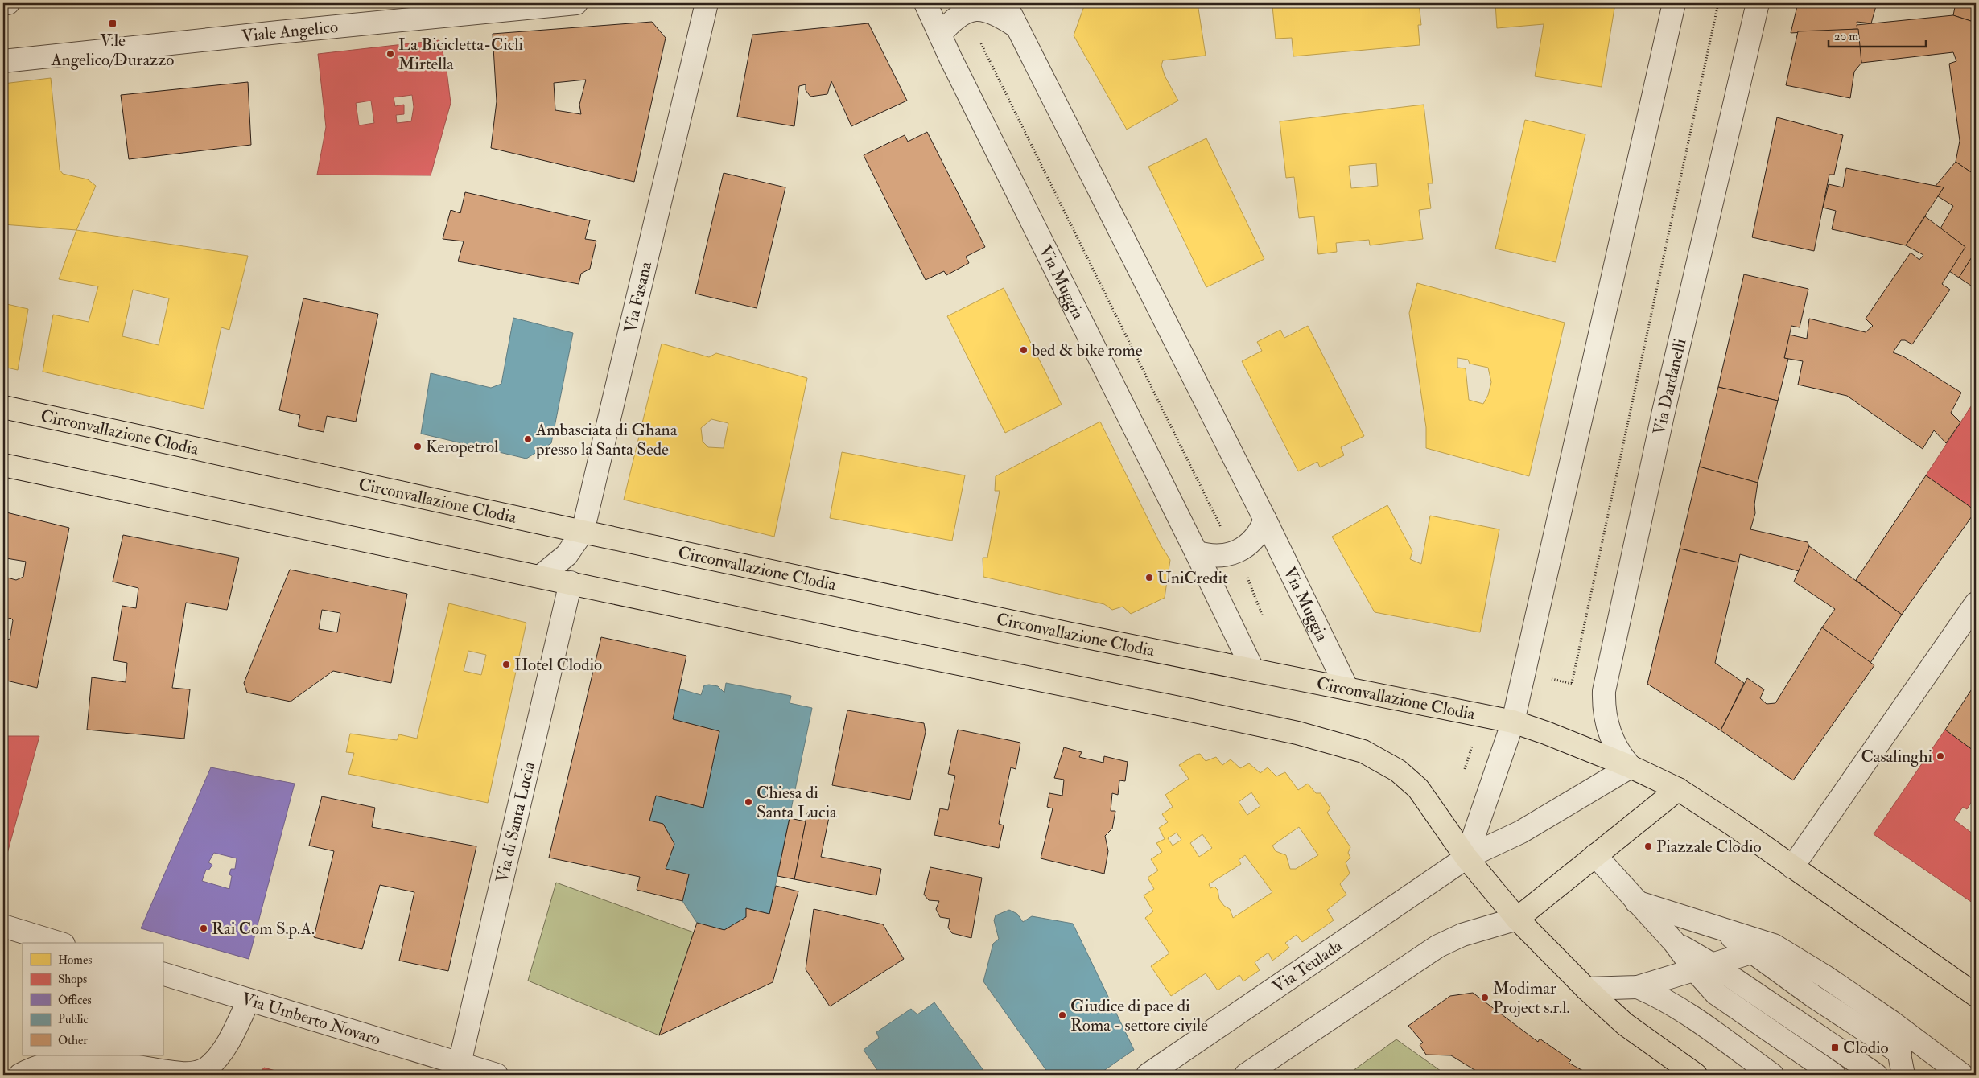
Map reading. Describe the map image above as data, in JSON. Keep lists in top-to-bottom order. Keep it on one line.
{"streets":{"main road":["Circonvallazione Clodia"],"street":["Viale Angelico","Via Muggia","Via Fasana","Via Dardanelli","Via di Santa Lucia","Via Teulada","Via Umberto Novaro"]},"crossings":[["Via Muggia","Circonvallazione Clodia"],["Via Fasana","Circonvallazione Clodia"],["Via di Santa Lucia","Via Umberto Novaro"]],"places":{"transit":["V.le Angelico/Durazzo","Clodio"],"other":["La Bicicletta-Cicli Mirtella","bed & bike rome","Ambasciata di Ghana presso la Santa Sede","Keropetrol","UniCredit","Hotel Clodio","Casalinghi","Chiesa di Santa Lucia","Piazzale Clodio","Rai Com S.p.A.","Modimar Project s.r.l.","Giudice di pace di Roma - settore civile"]},"legend":["Homes","Shops","Offices","Public","Other"],"scale_bar":"20 m"}
